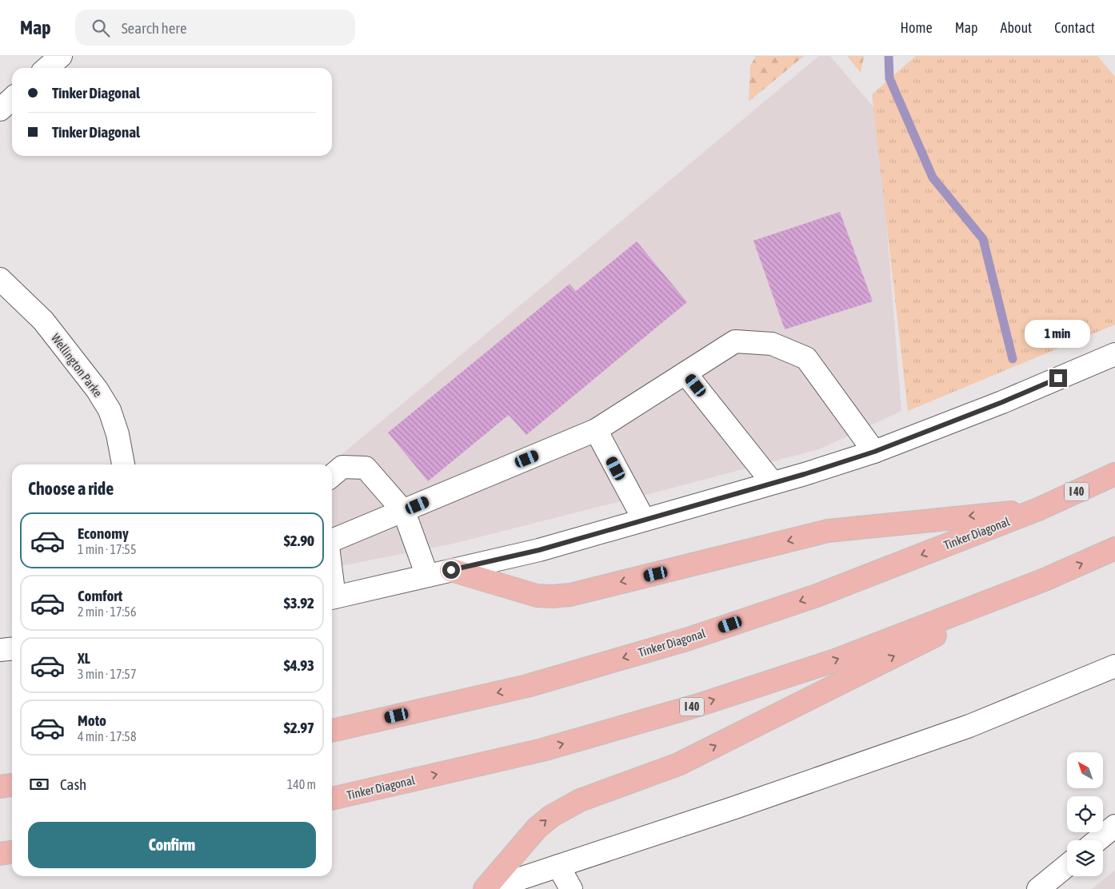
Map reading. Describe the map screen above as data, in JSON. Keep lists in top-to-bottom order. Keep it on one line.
{"streets":{"highway":["I 40","Tinker Diagonal"],"street":["Wellington Parke"]},"north":"top left","page":{"header":"Map","search":"Search here","nav":["Home","Map","About","Contact"],"banner":["Tinker Diagonal","Tinker Diagonal"],"bubble":"1 min","heading":"Choose a ride","list":[{"name":"Economy","note":"1 min · 17:55","value":"$2.90"},{"name":"Comfort","note":"2 min · 17:56","value":"$3.92"},{"name":"XL","note":"3 min · 17:57","value":"$4.93"},{"name":"Moto","note":"4 min · 17:58","value":"$2.97"}],"pay":["Cash","140 m"],"buttons":"Confirm"}}
